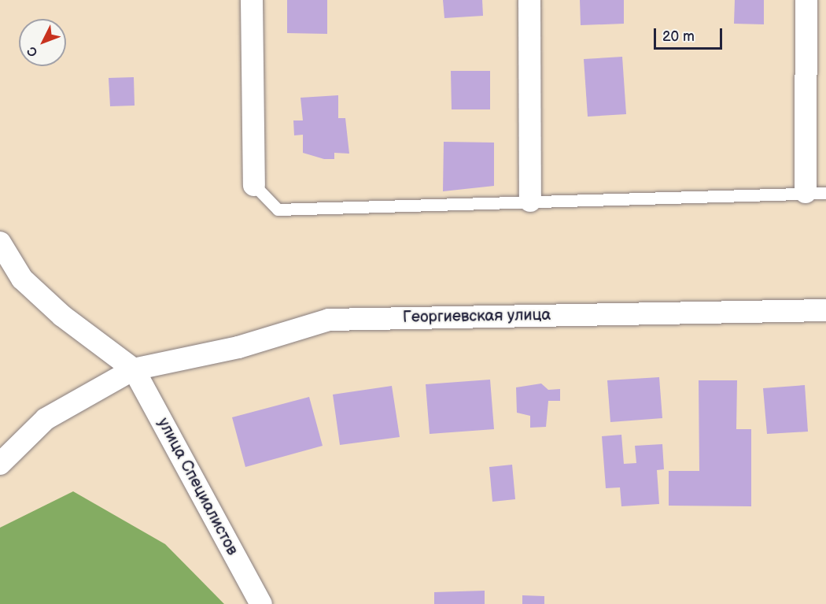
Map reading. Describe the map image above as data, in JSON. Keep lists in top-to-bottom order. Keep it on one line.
{"streets":{"street":["Георгиевская улица","улица Специалистов"]},"crossings":[["Георгиевская улица","улица Специалистов"]],"scale_bar":"20 m","north":"bottom left"}
